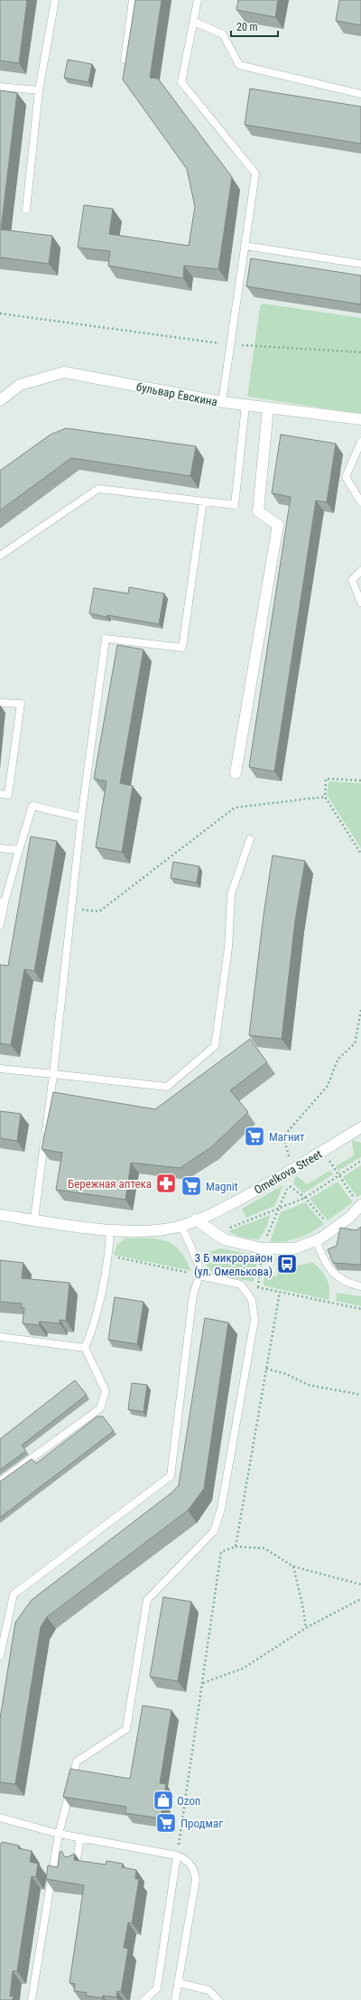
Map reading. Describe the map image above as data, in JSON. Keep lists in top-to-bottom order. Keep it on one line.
{"streets":{"street":["бульвар Евскина","Omelkova Street"]},"places":{"supermarket":["Магнит","Magnit","Продмаг"],"pharmacy":["Бережная аптека"],"bus stop":["3 Б микрорайон (ул. Омелькова)"],"shop":["Ozon"]},"scale_bar":"20 m"}
